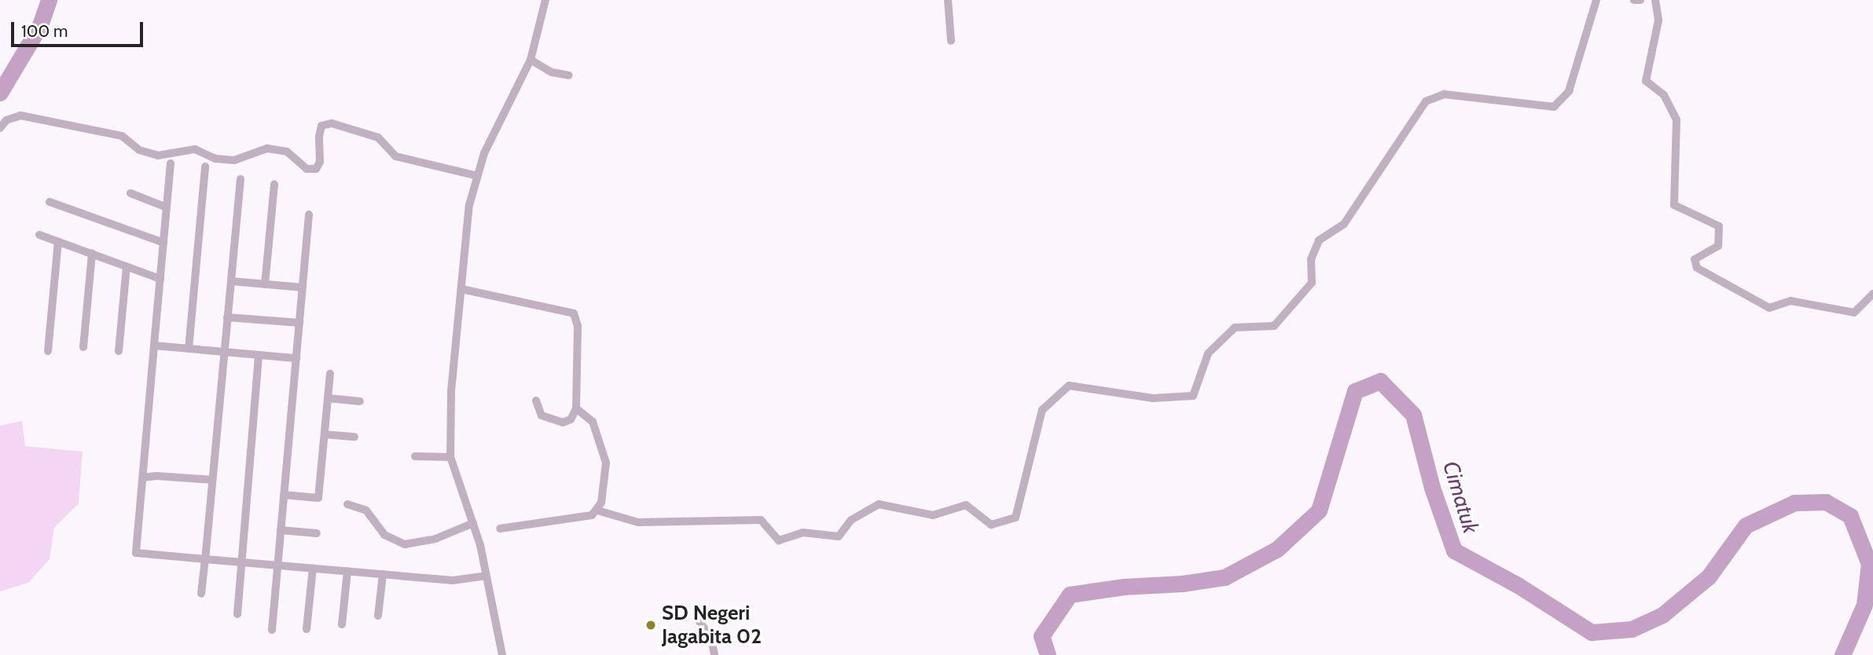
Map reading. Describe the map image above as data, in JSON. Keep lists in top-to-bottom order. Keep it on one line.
{"water":["Cimatuk"],"places":["SD Negeri Jagabita 02"],"scale_bar":"100 m"}
